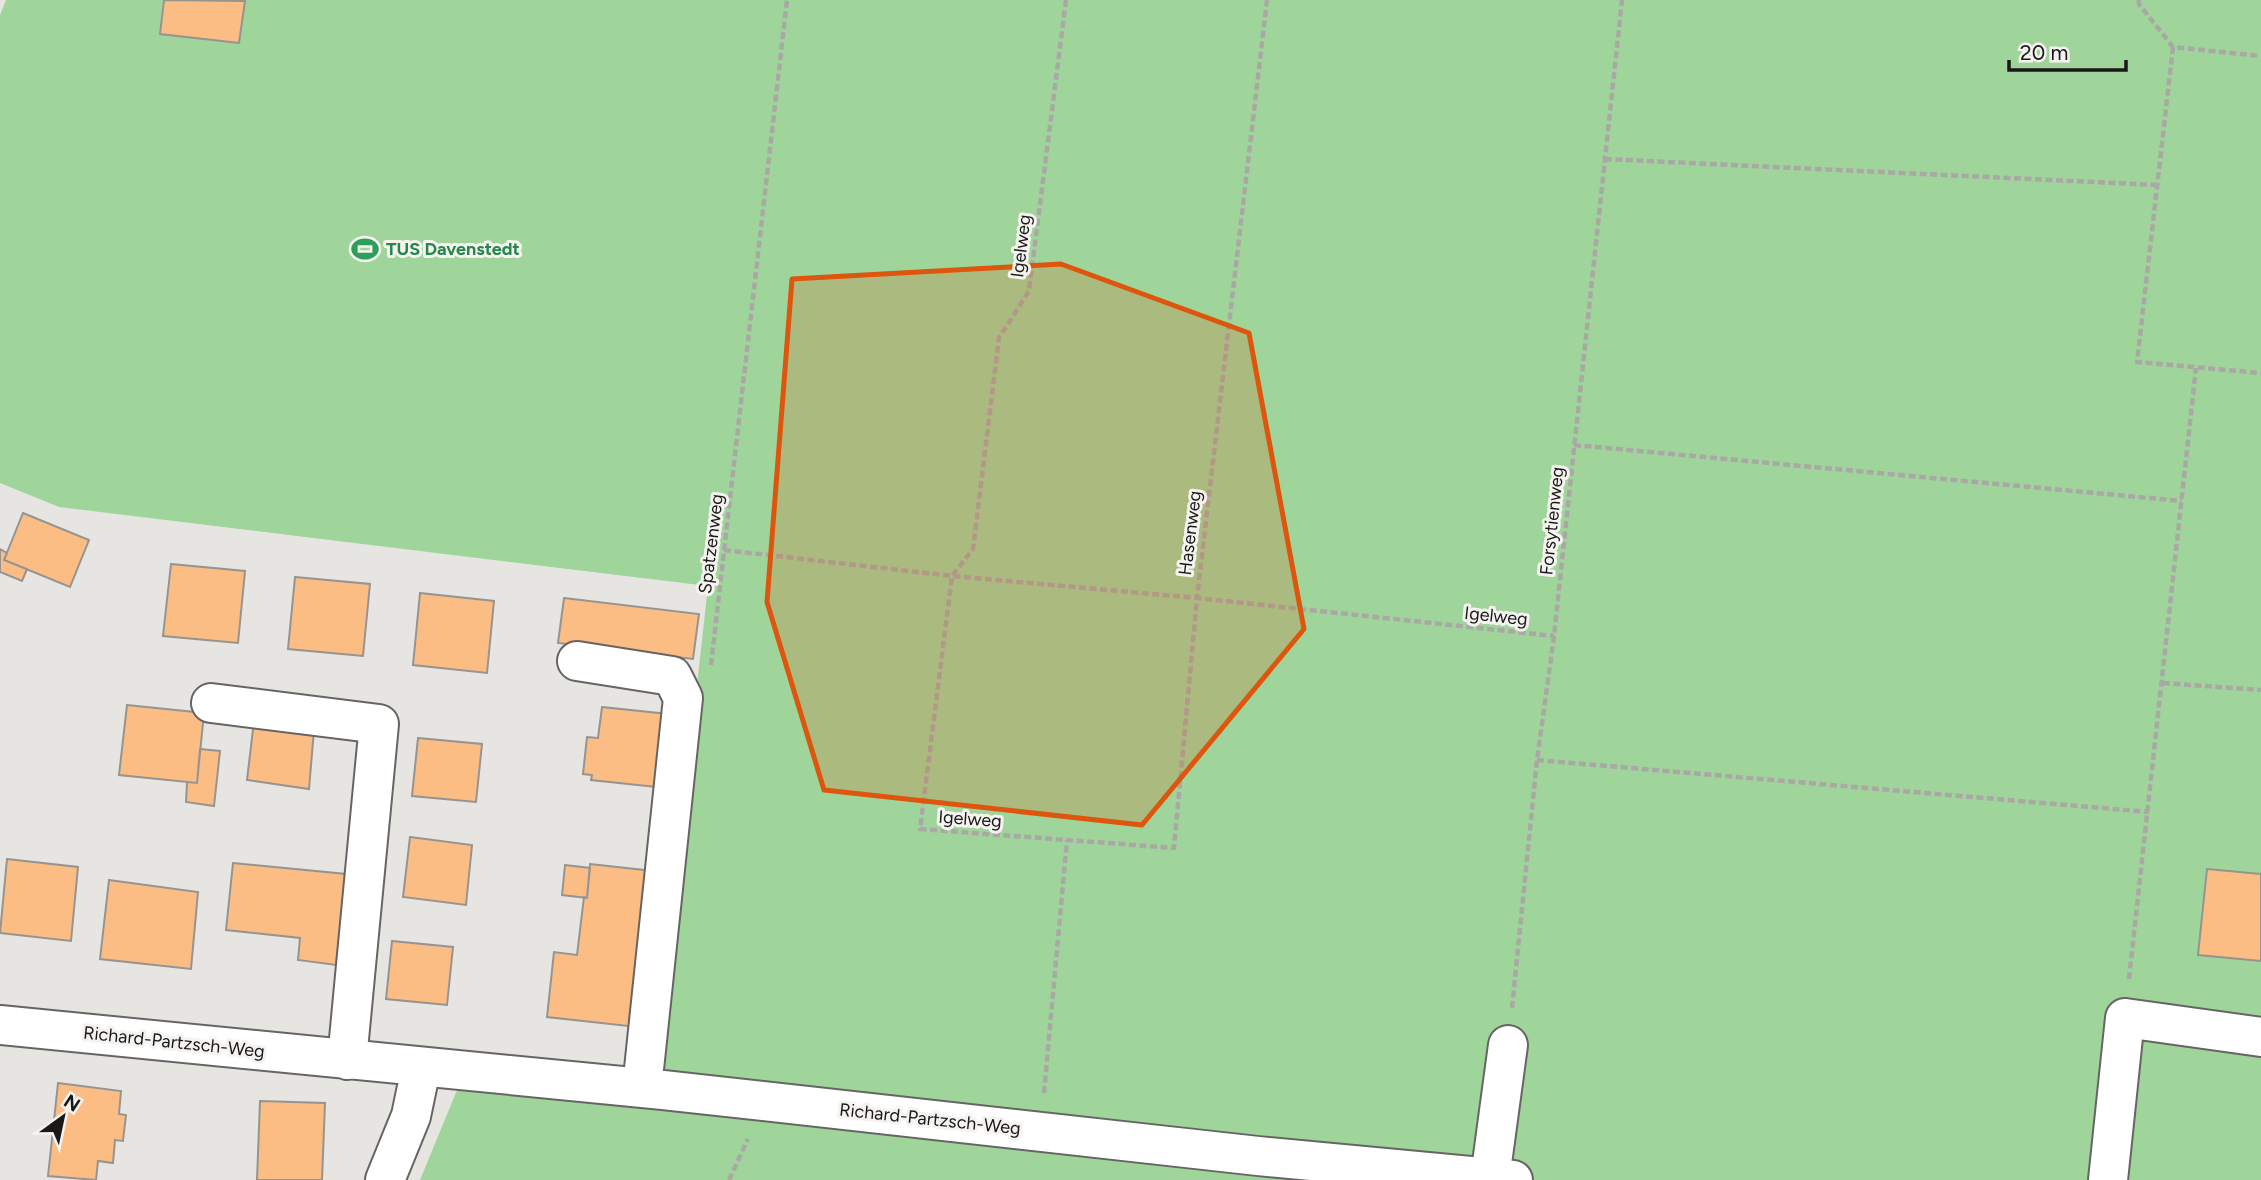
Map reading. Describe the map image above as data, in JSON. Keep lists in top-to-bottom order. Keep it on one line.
{"streets":{"street":["Richard-Partzsch-Weg"],"path":["Igelweg","Forsytienweg","Hasenweg","Spatzenweg"]},"crossings":[["Igelweg","Forsytienweg"],["Igelweg","Hasenweg"],["Hasenweg","Spatzenweg"]],"places":{"sports":["TUS Davenstedt"]},"scale_bar":"20 m","north":"top right"}
